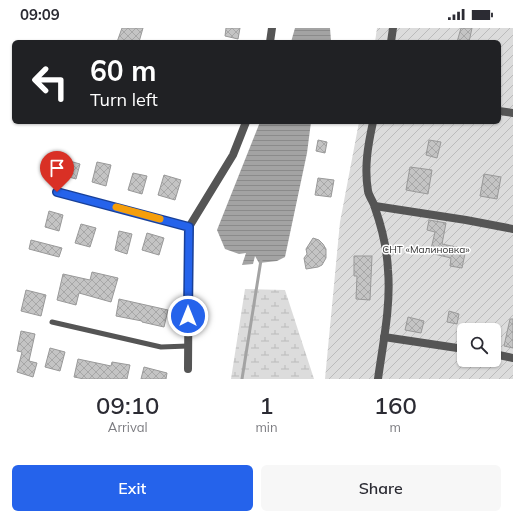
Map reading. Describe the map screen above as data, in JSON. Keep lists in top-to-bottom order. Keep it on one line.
{"parks":["СНТ «Малиновка»"],"page":{"status":"09:09","turn":["60 m","Turn left"],"eta":["09:10","Arrival","1","min","160","m"],"buttons":["Exit","Share"]}}
